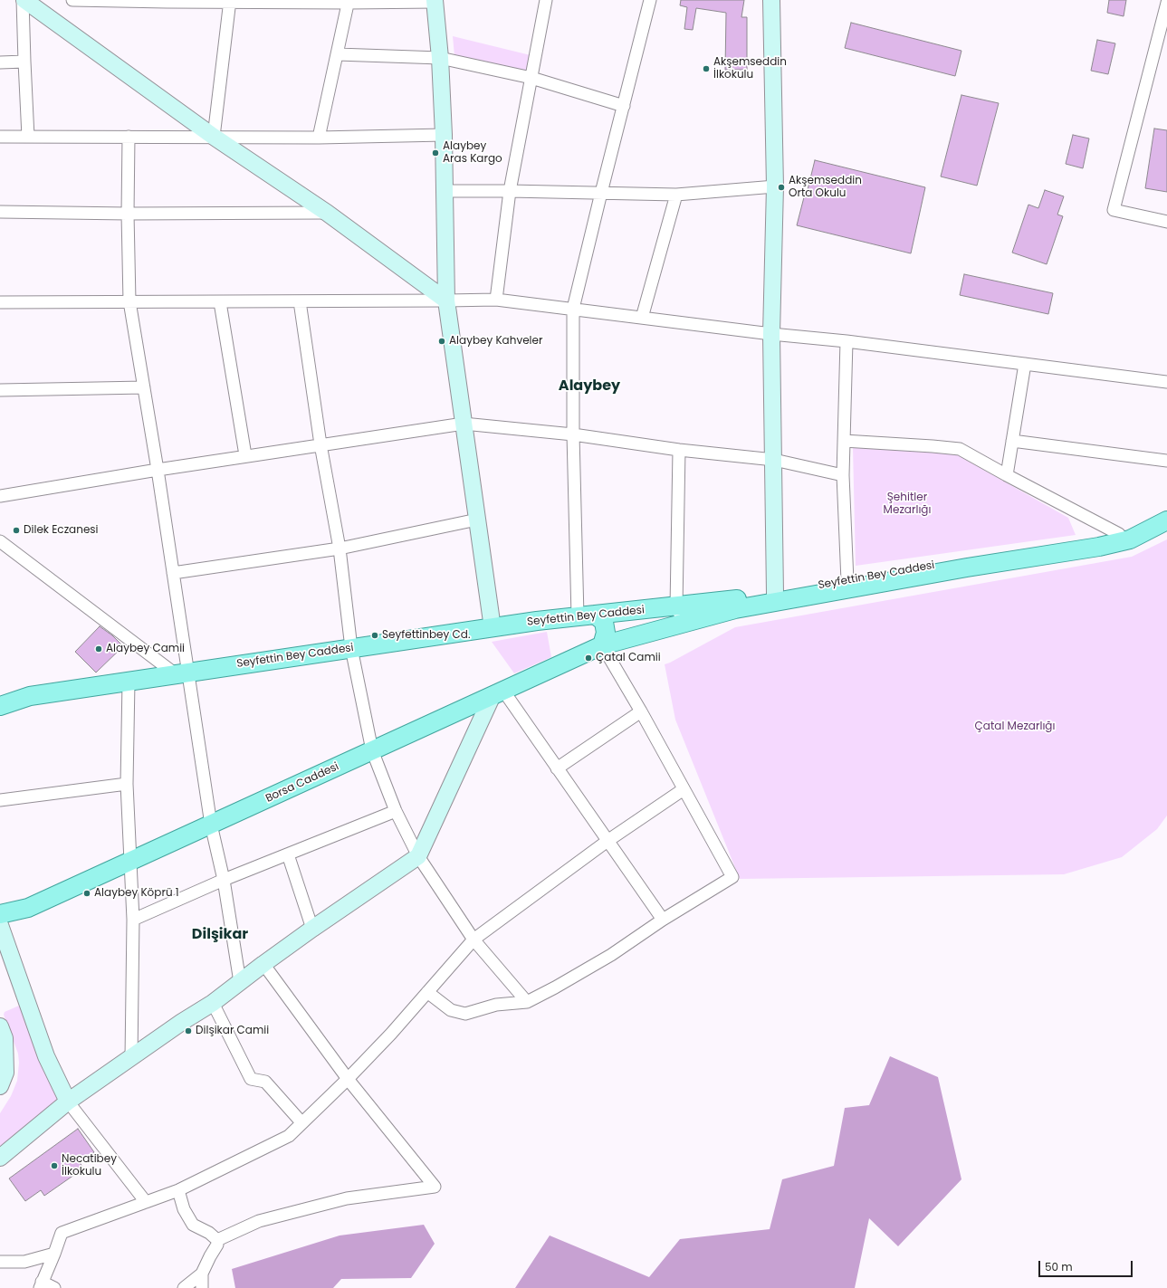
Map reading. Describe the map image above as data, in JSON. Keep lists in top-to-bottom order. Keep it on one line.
{"streets":{"main road":["Seyfettin Bey Caddesi","Borsa Caddesi"]},"crossings":[["Seyfettin Bey Caddesi","Borsa Caddesi"]],"districts":["Alaybey","Dilşikar"],"parks":["Şehitler Mezarlığı","Çatal Mezarlığı"],"places":["Akşemseddin İlkokulu","Alaybey Aras Kargo","Akşemseddin Orta Okulu","Alaybey Kahveler","Dilek Eczanesi","Seyfettinbey Cd.","Alaybey Camii","Çatal Camii","Alaybey Köprü 1","Dilşikar Camii","Necatibey İlkokulu"],"scale_bar":"50 m"}
